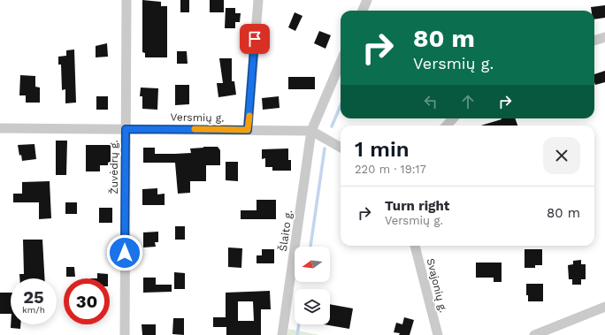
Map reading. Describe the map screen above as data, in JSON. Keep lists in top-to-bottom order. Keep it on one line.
{"streets":{"street":["Versmių g.","Žuvėdrų g.","Šlaito g.","Svajonių g."]},"crossings":[["Versmių g.","Žuvėdrų g."],["Versmių g.","Šlaito g."]],"north":"left","page":{"turn":["80 m","Versmių g."],"heading":["1 min","220 m · 19:17"],"list":[{"name":"Turn right","note":"Versmių g.","value":"80 m"}],"speed":"25 km/h","limit":"30"}}
